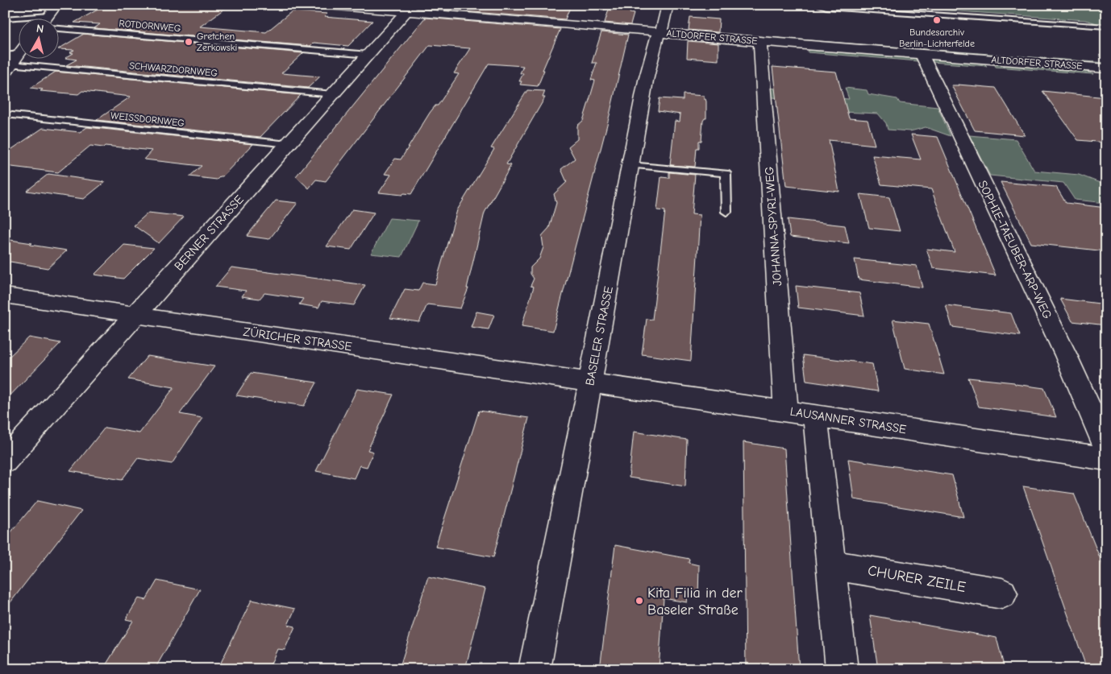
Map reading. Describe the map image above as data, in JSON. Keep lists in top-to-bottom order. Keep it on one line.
{"streets":{"street":["ALTDORFER STRASSE","JOHANNA-SPYRI-WEG","BERNER STRASSE","SOPHIE-TAEUBER-ARP-WEG","BASELER STRASSE","ZÜRICHER STRASSE","LAUSANNER STRASSE","CHURER ZEILE"],"lane":["ROTDORNWEG","SCHWARZDORNWEG","WEISSDORNWEG"]},"crossings":[["ROTDORNWEG","BERNER STRASSE"],["ALTDORFER STRASSE","JOHANNA-SPYRI-WEG"],["ALTDORFER STRASSE","BERNER STRASSE"],["ALTDORFER STRASSE","SOPHIE-TAEUBER-ARP-WEG"],["ALTDORFER STRASSE","BASELER STRASSE"],["SCHWARZDORNWEG","BERNER STRASSE"],["WEISSDORNWEG","BERNER STRASSE"],["JOHANNA-SPYRI-WEG","LAUSANNER STRASSE"],["BERNER STRASSE","ZÜRICHER STRASSE"],["BASELER STRASSE","ZÜRICHER STRASSE"],["BASELER STRASSE","LAUSANNER STRASSE"],["ZÜRICHER STRASSE","LAUSANNER STRASSE"]],"places":["Bundesarchiv Berlin-Lichterfelde","Gretchen Zerkowski","Kita Filia in der Baseler Straße"],"north":"top"}
